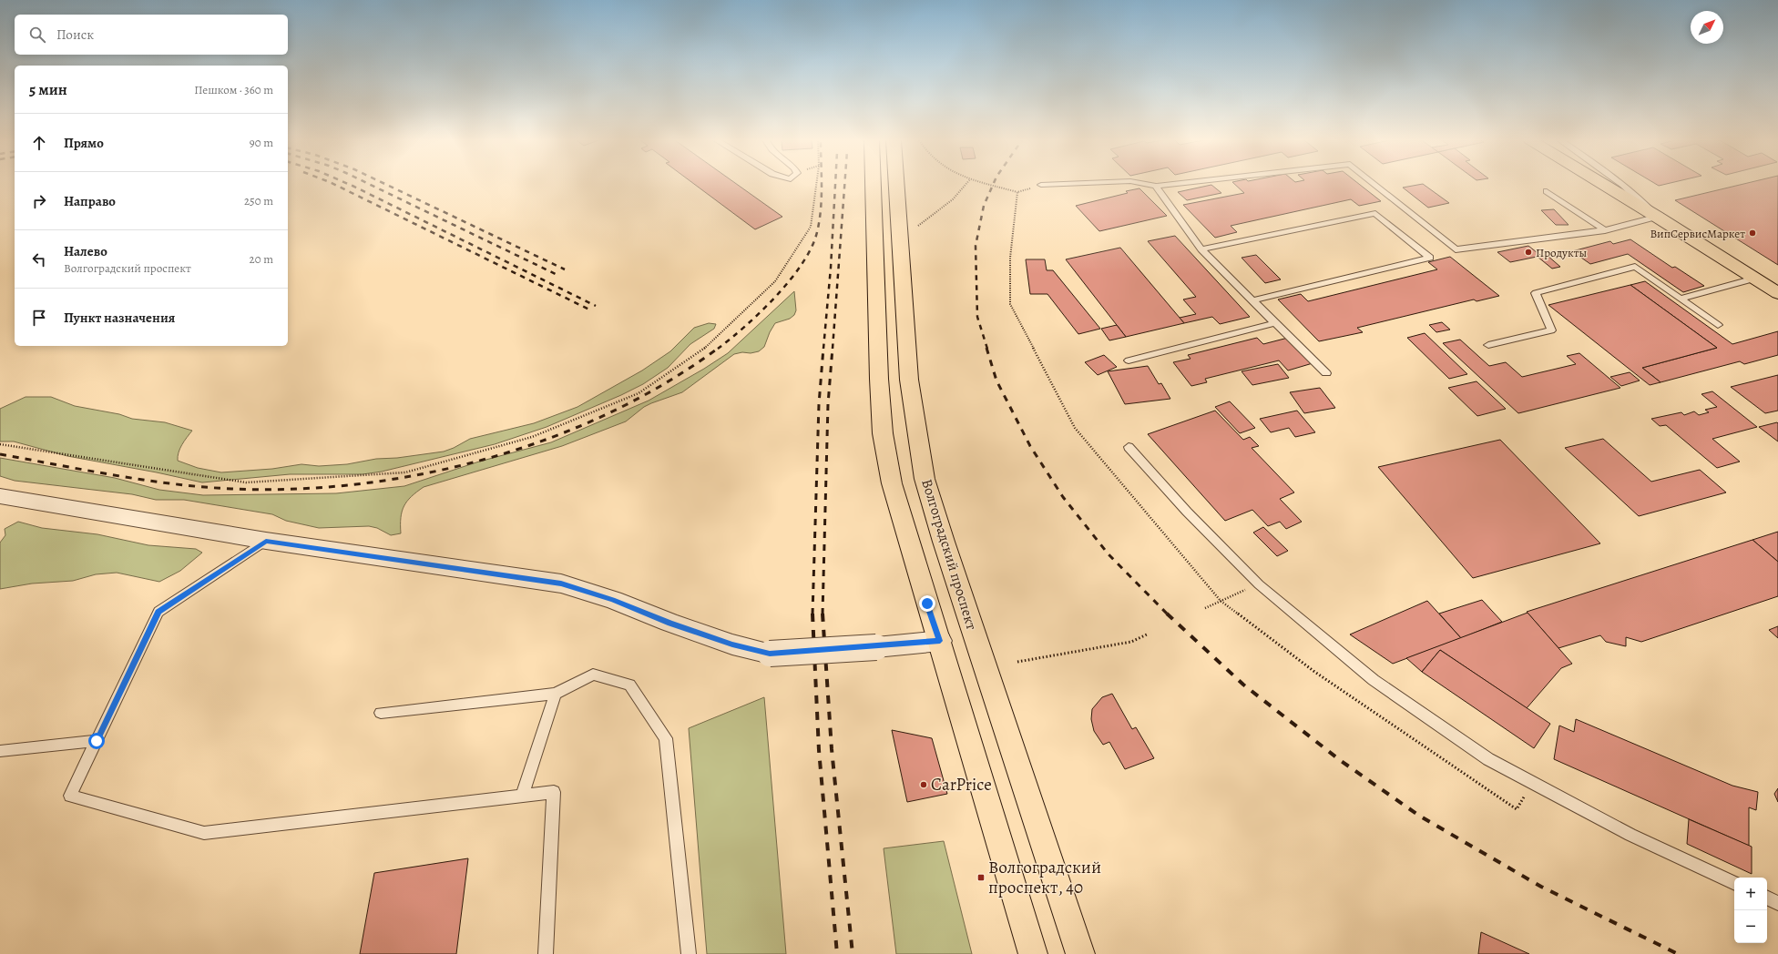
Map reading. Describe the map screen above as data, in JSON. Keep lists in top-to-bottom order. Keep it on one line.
{"streets":{"main road":["Волгоградский проспект"]},"places":{"other":["ВипСервисМаркет","Продукты","CarPrice"],"transit":["Волгоградский проспект, 40"]},"north":"top right","page":{"search":"Поиск","heading":["5 мин","Пешком · 360 m"],"list":[["Прямо","90 m"],["Направо","250 m"],["Налево","Волгоградский проспект","20 m"],"Пункт назначения"],"map_buttons":["+","−"]}}
